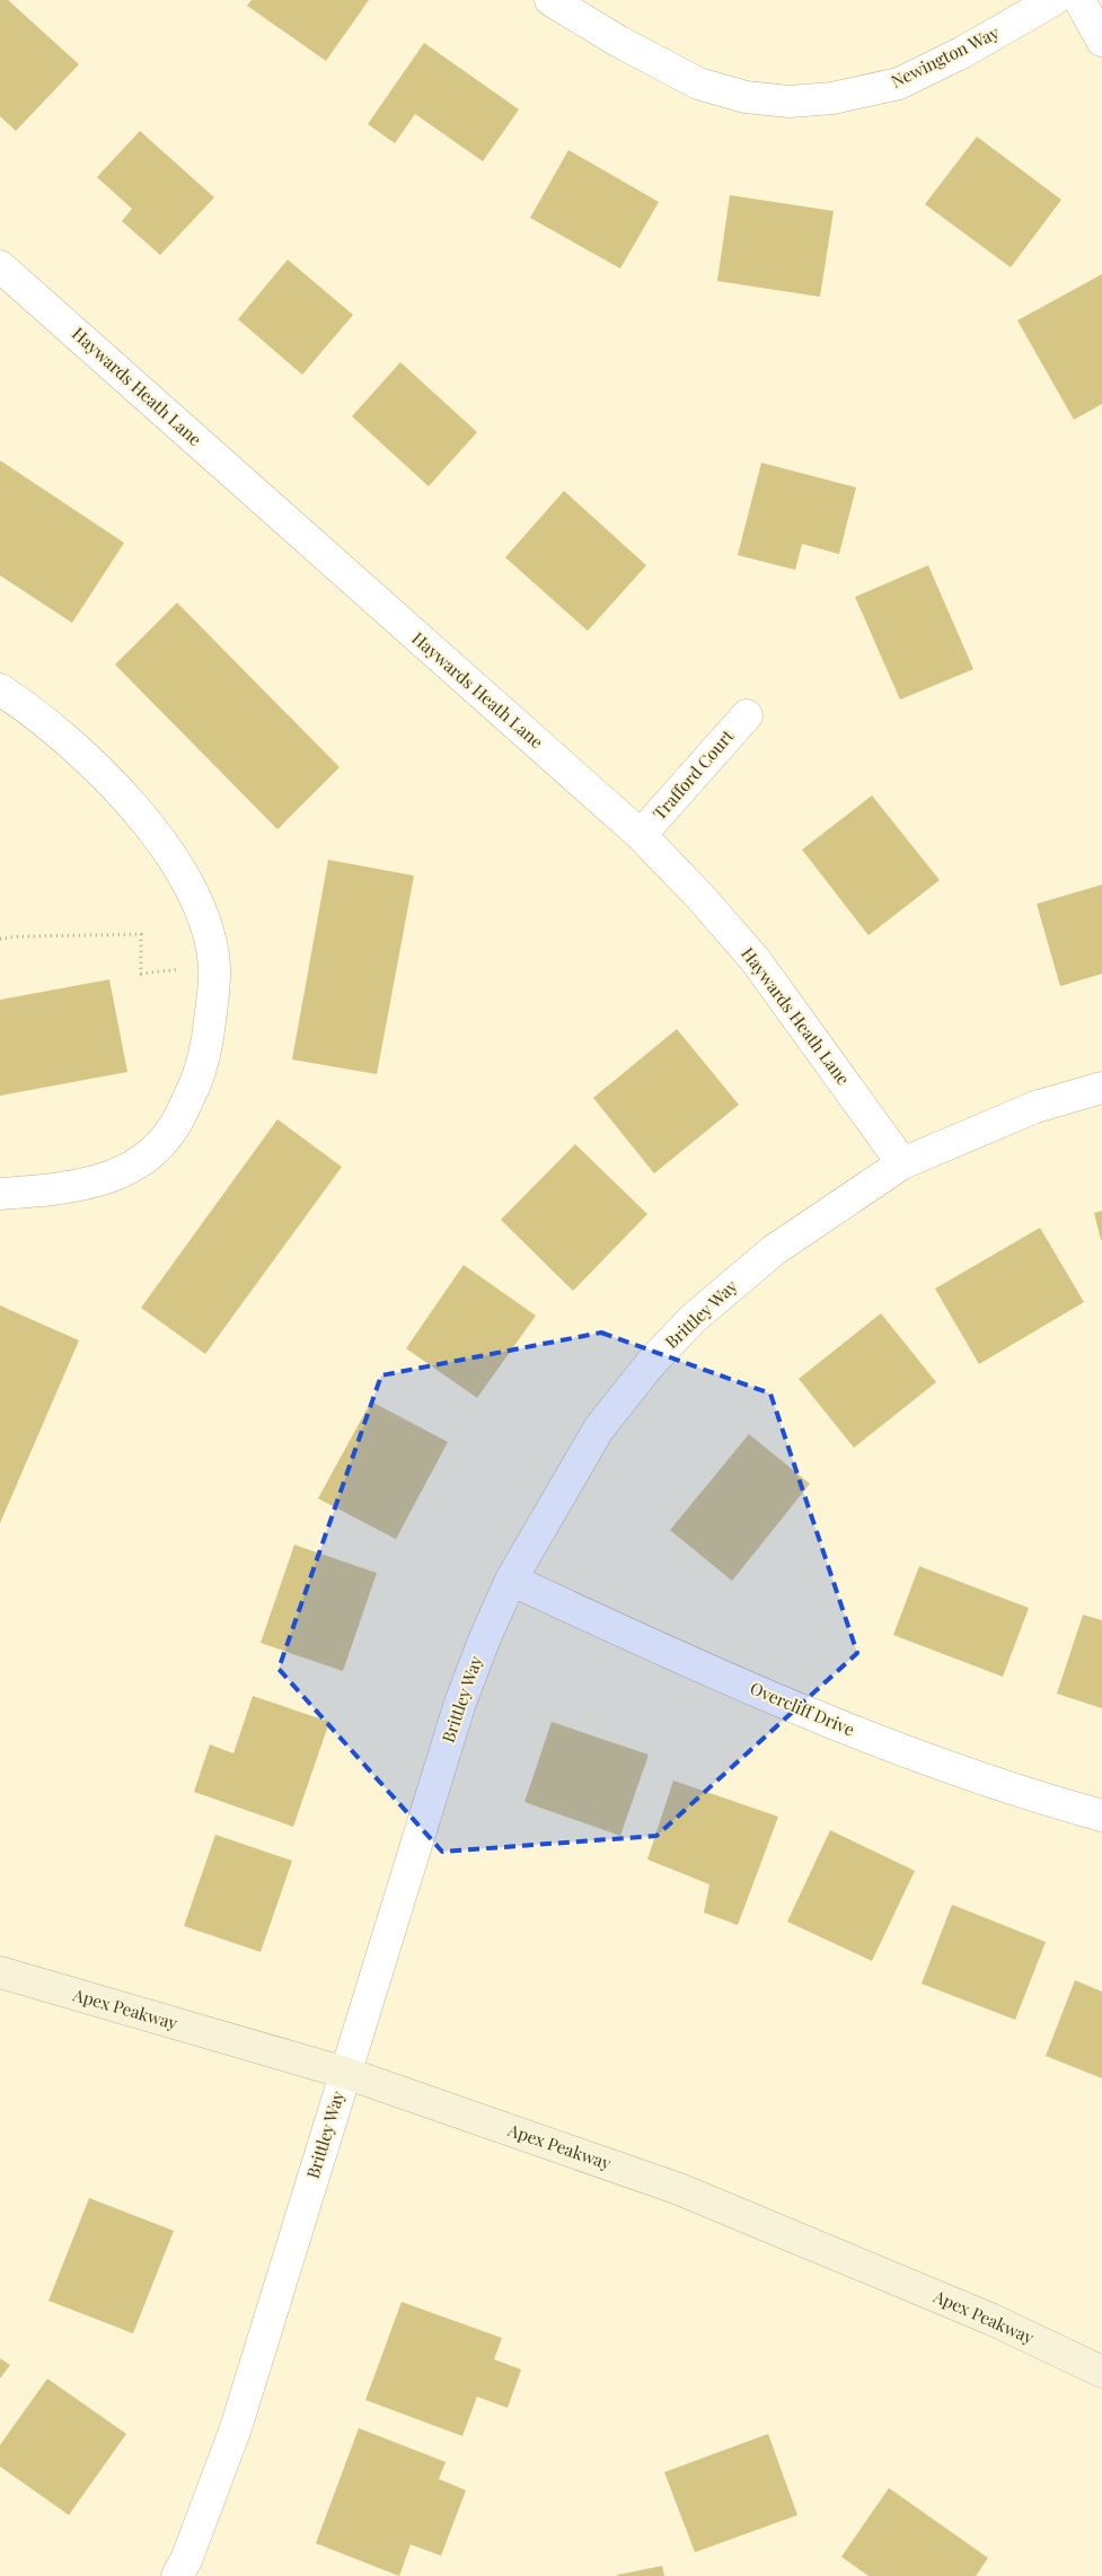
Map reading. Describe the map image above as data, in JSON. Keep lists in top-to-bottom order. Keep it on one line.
{"streets":{"main road":["Apex Peakway"],"street":["Newington Way","Haywards Heath Lane","Trafford Court","Brittley Way","Overcliff Drive"]},"crossings":[["Haywards Heath Lane","Trafford Court"],["Haywards Heath Lane","Brittley Way"],["Brittley Way","Overcliff Drive"],["Brittley Way","Apex Peakway"]]}
